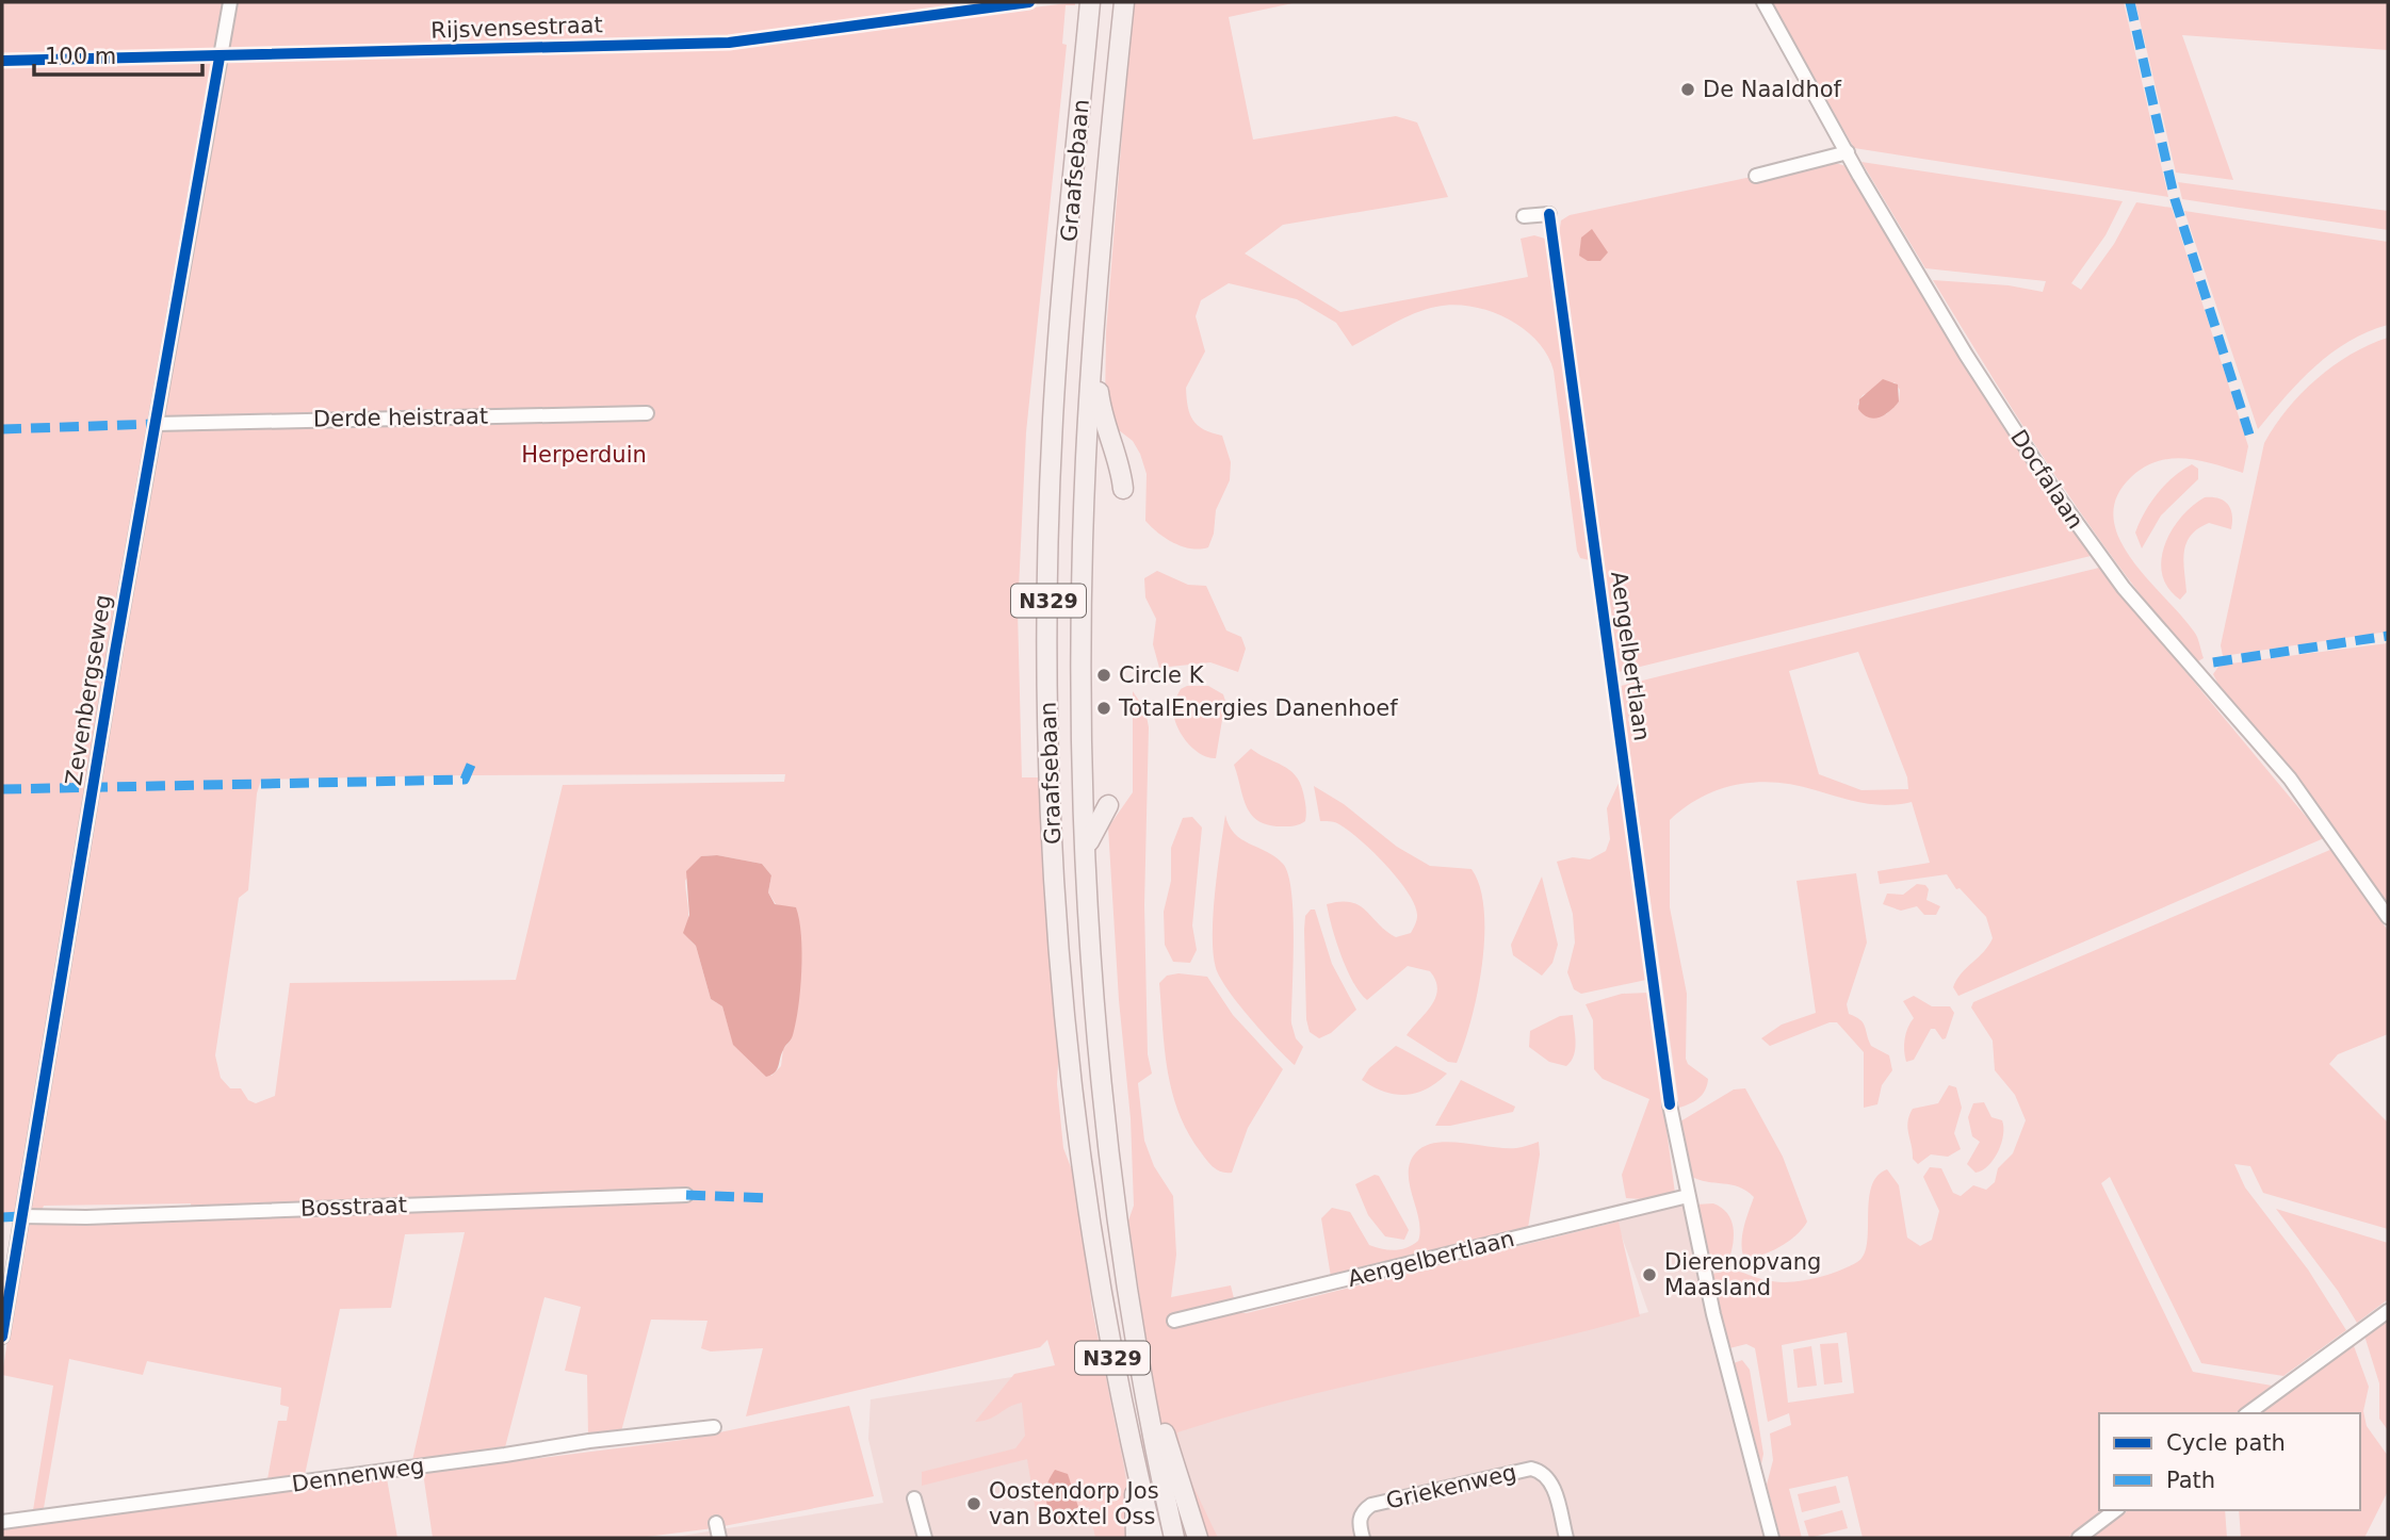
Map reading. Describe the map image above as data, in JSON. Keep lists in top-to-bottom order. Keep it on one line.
{"streets":{"main road":["Graafsebaan","N329"],"street":["Derde heistraat","Docfalaan","Aengelbertlaan","Zevenbergseweg","Bosstraat","Dennenweg","Griekenweg"],"cycle path":["Rijsvensestraat"]},"crossings":[["Graafsebaan","N329"],["Derde heistraat","Zevenbergseweg"],["Zevenbergseweg","Bosstraat"]],"parks":["Herperduin"],"places":["De Naaldhof","Circle K","TotalEnergies Danenhoef","Dierenopvang Maasland","Oostendorp Jos van Boxtel Oss"],"legend":["Cycle path","Path"],"scale_bar":"100 m"}
